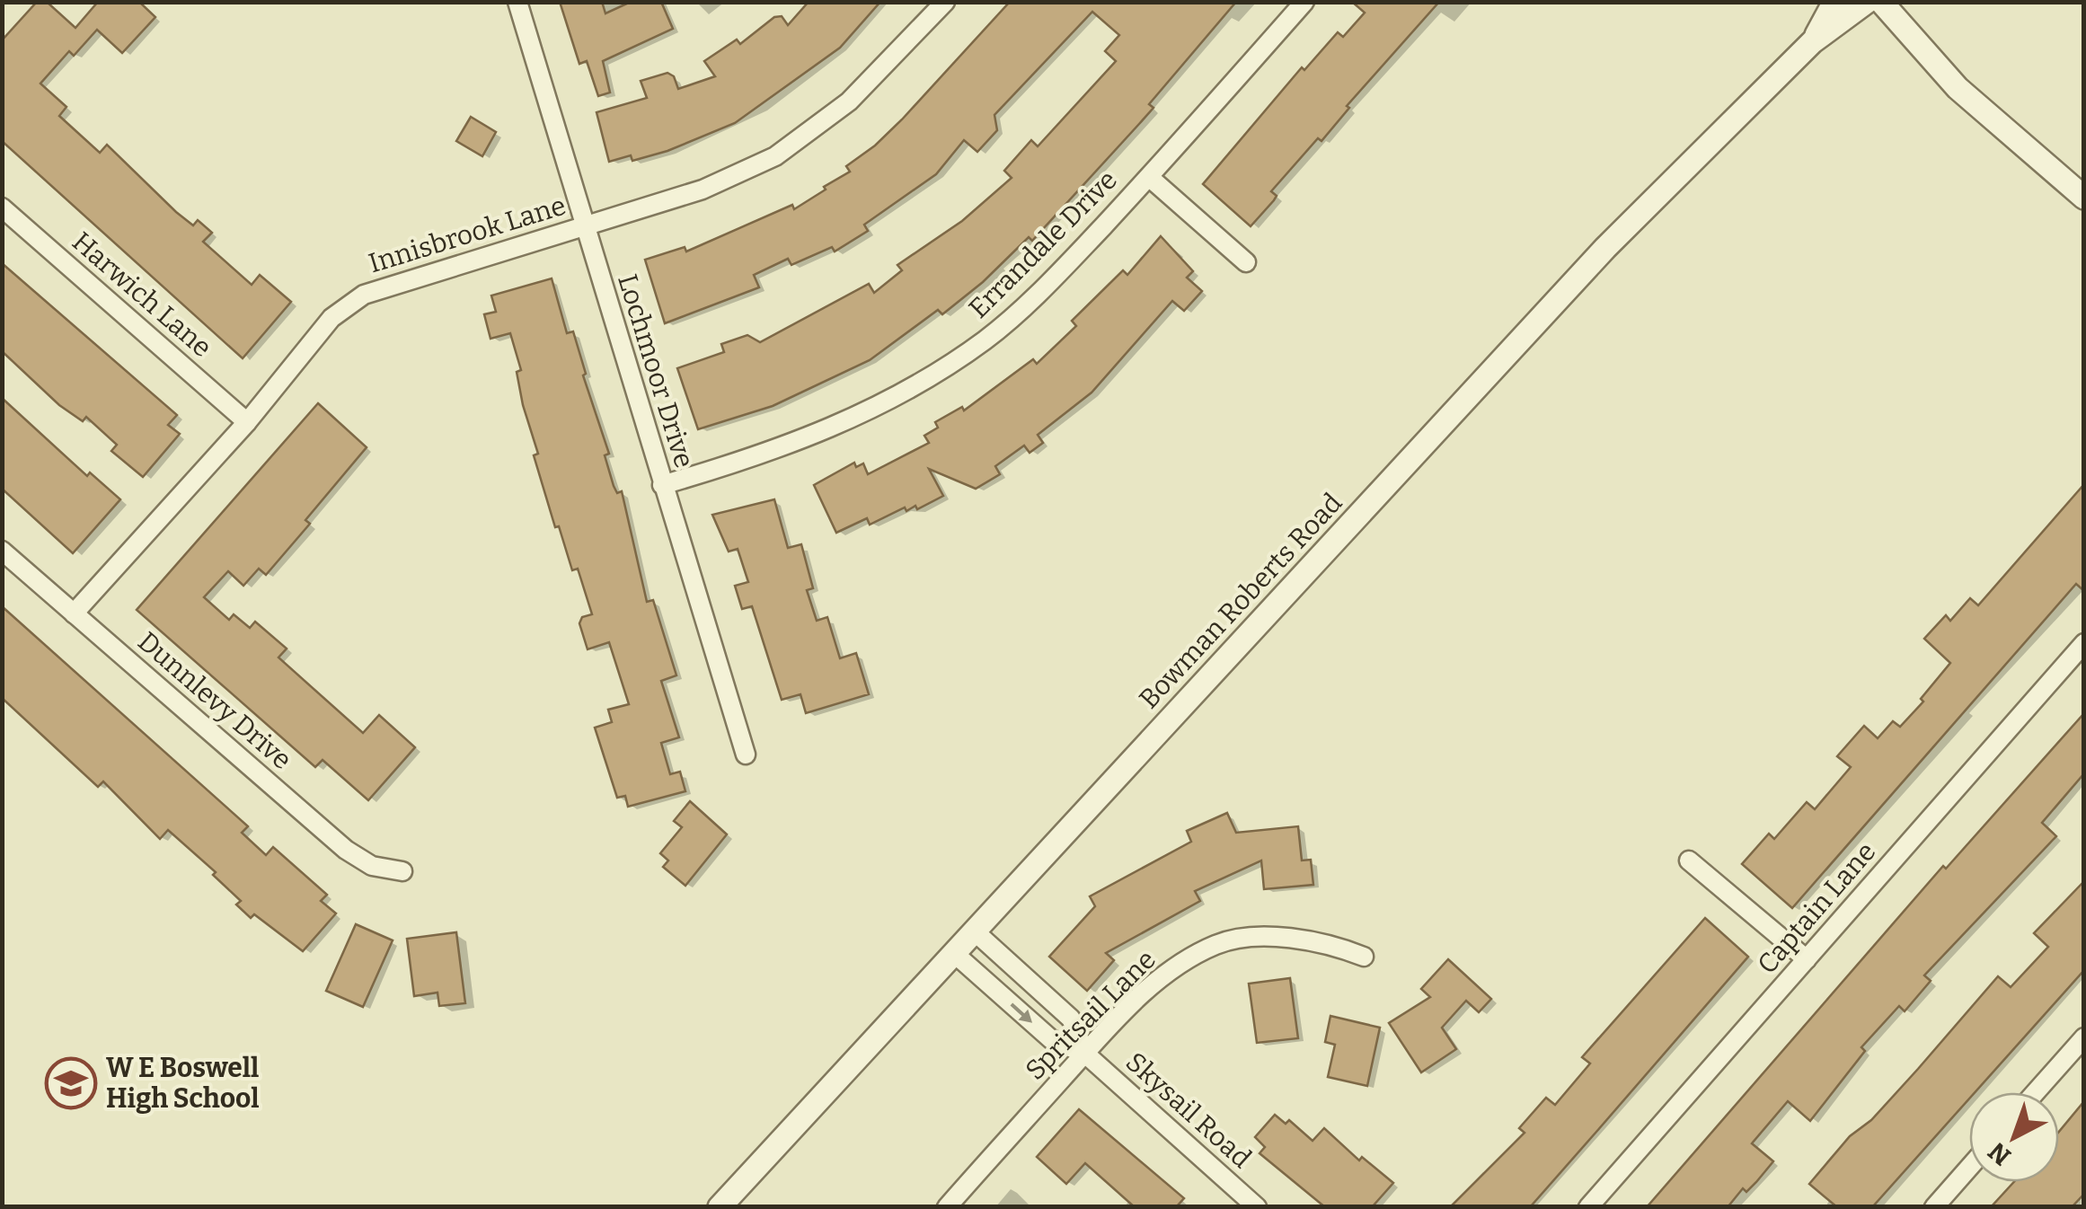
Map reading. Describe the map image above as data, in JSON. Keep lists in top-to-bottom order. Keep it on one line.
{"streets":{"street":["Innisbrook Lane","Errandale Drive","Harwich Lane","Lochmoor Drive","Bowman Roberts Road","Dunnlevy Drive","Captain Lane","Spritsail Lane","Skysail Road"]},"crossings":[["Innisbrook Lane","Harwich Lane"],["Innisbrook Lane","Lochmoor Drive"],["Innisbrook Lane","Dunnlevy Drive"],["Errandale Drive","Lochmoor Drive"],["Bowman Roberts Road","Skysail Road"],["Spritsail Lane","Skysail Road"]],"places":{"school or university":["W E Boswell High School"]},"north":"bottom left"}
